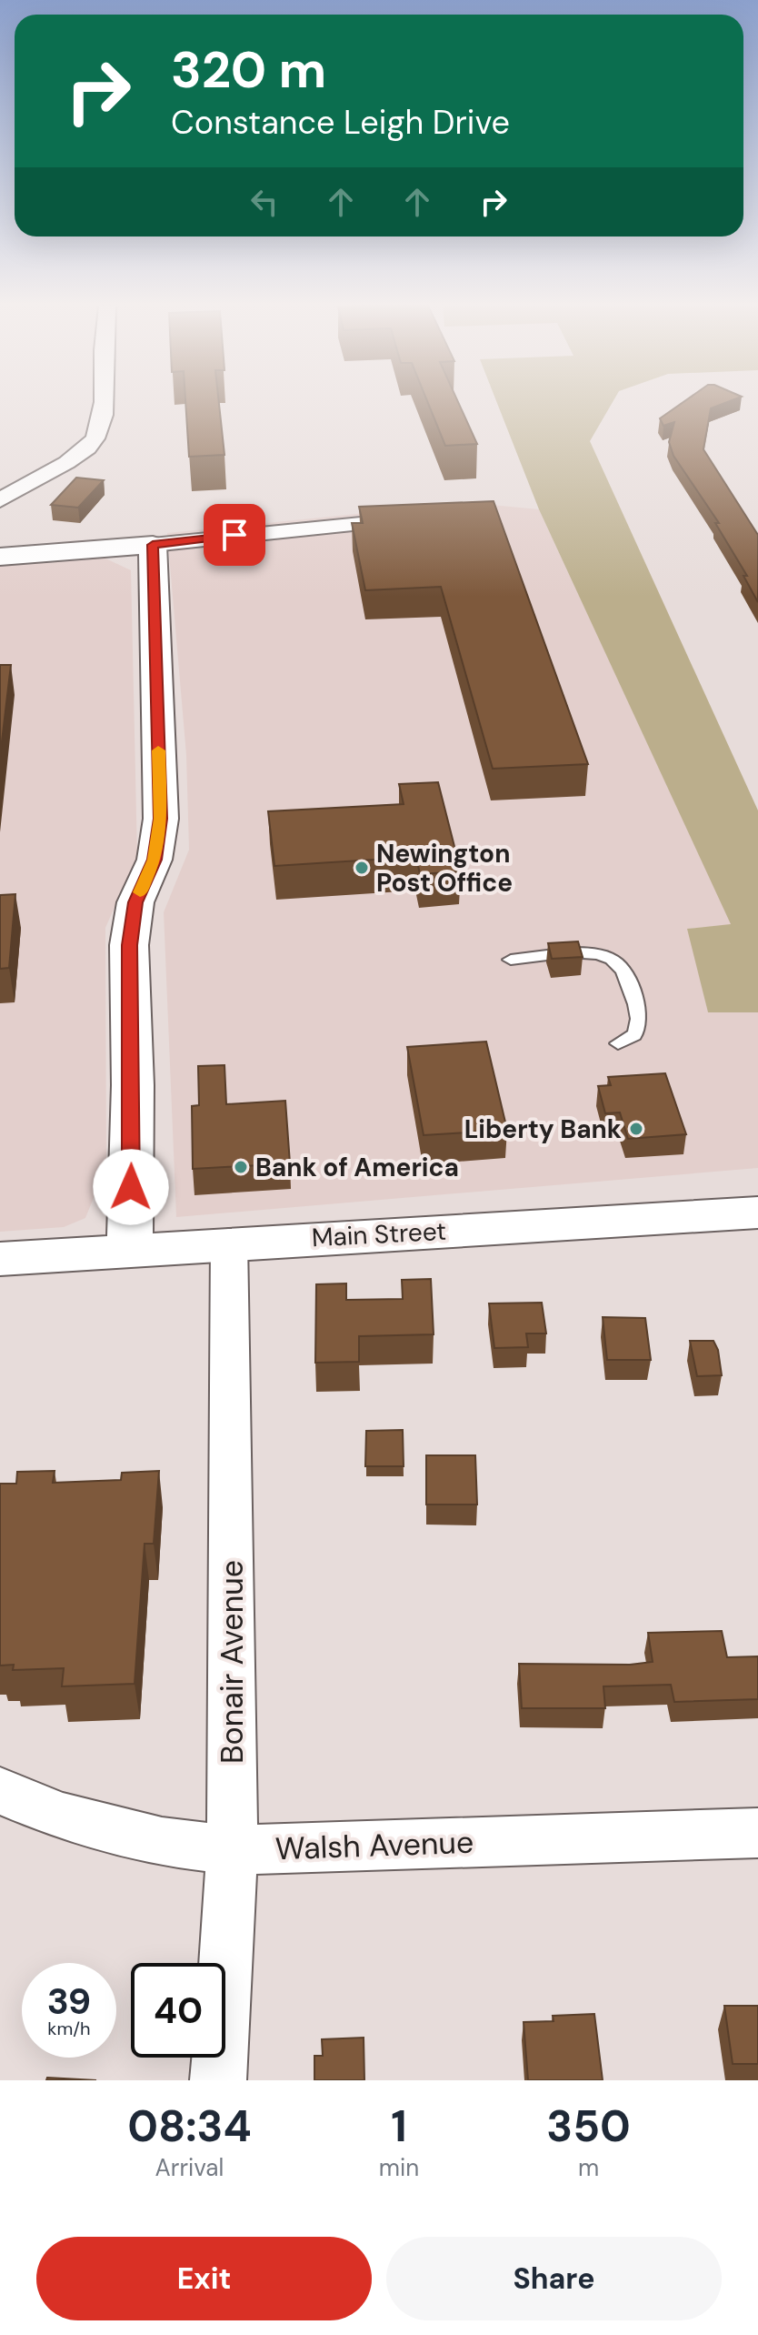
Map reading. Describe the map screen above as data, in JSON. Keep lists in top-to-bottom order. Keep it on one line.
{"streets":{"street":["Main Street","Bonair Avenue","Walsh Avenue"]},"crossings":[["Main Street","Bonair Avenue"],["Bonair Avenue","Walsh Avenue"]],"places":["Newington Post Office","Liberty Bank","Bank of America"],"page":{"turn":["320 m","Constance Leigh Drive"],"speed":"39 km/h","limit":"40","eta":["08:34","Arrival","1","min","350","m"],"buttons":["Exit","Share"]}}
